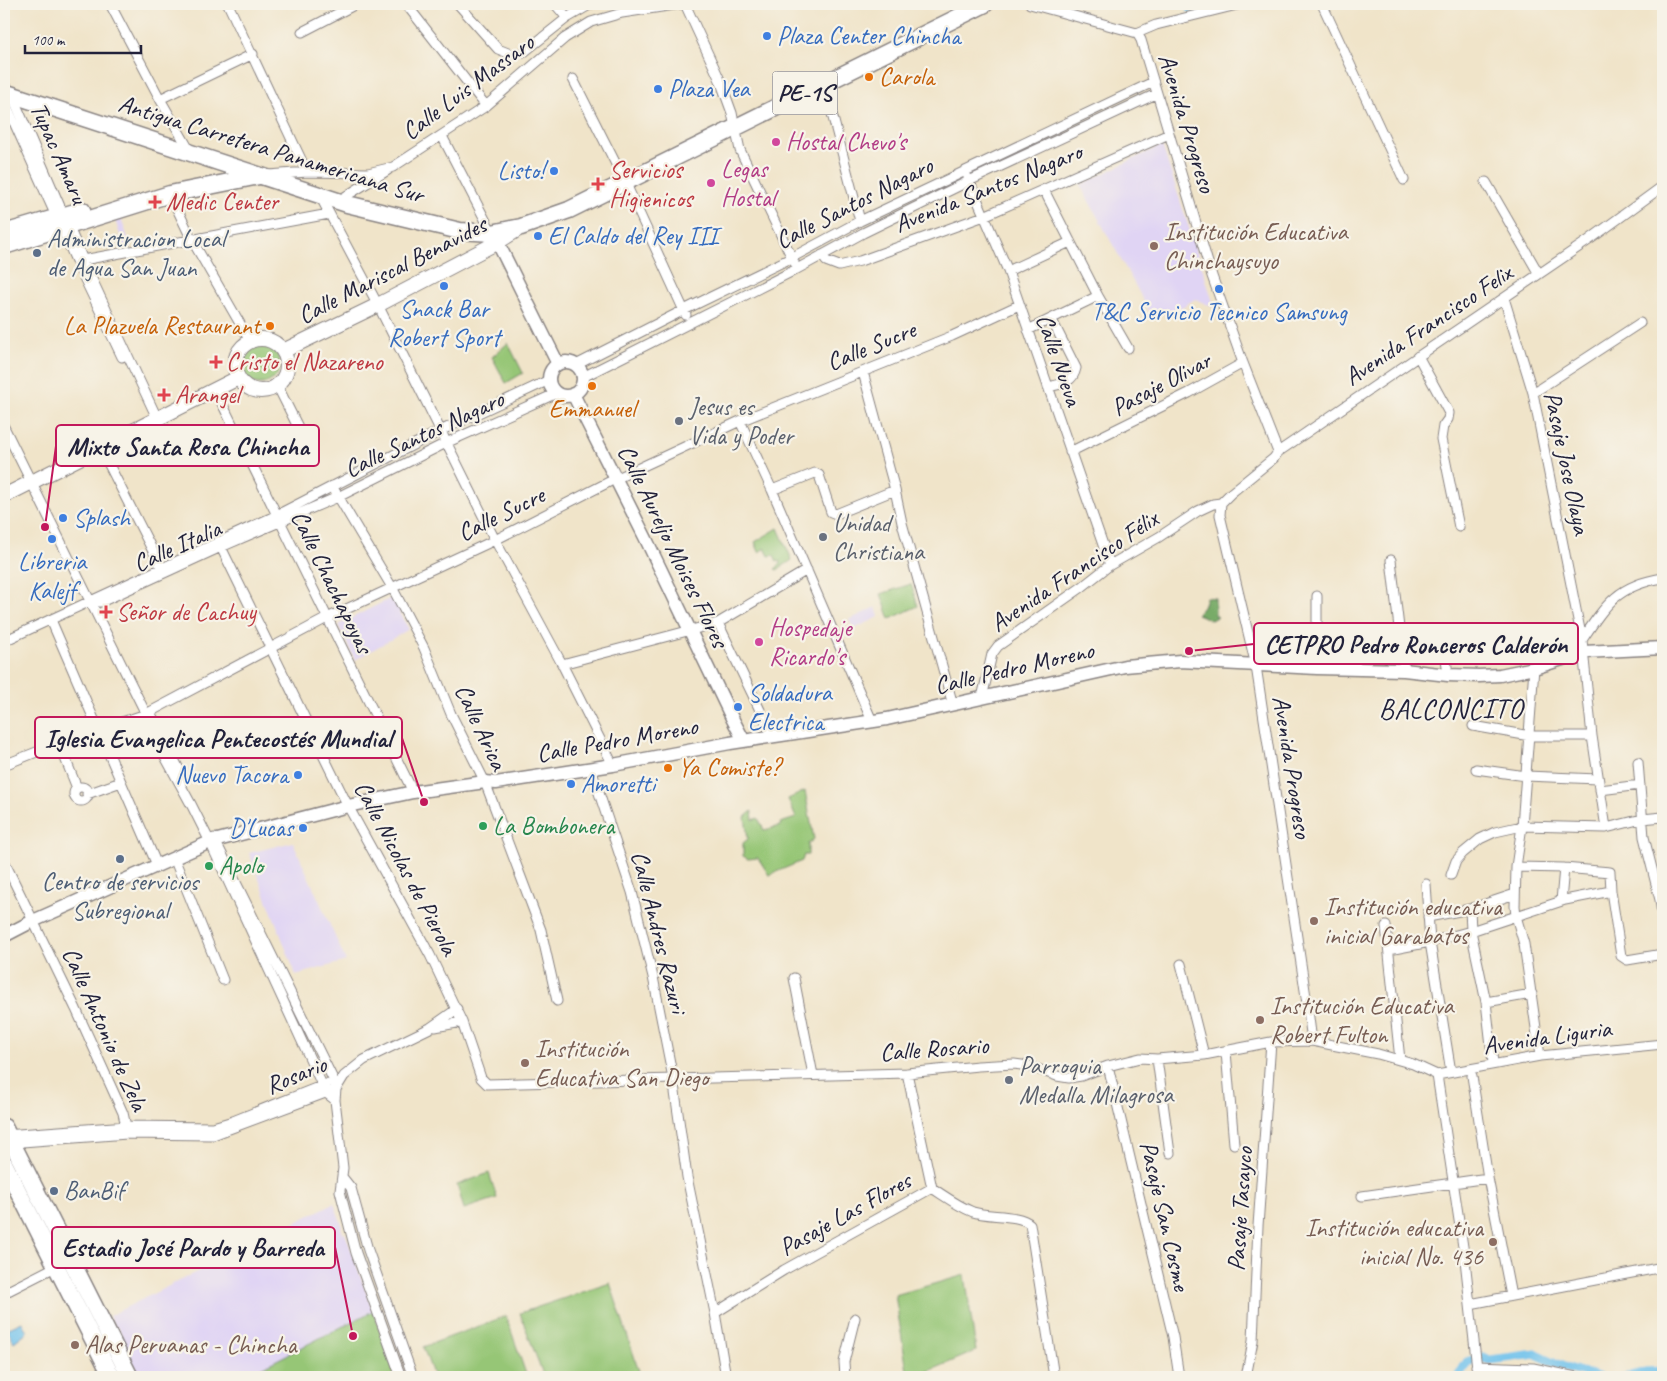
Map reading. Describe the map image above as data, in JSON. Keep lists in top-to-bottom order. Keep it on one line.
{"streets":{"highway":["PE-1S","Antigua Carretera Panamericana Sur"],"main road":["Calle Mariscal Benavides","Calle Aureljo Moises Flores","Calle Pedro Moreno"],"street":["Calle Luis Massaro","Avenida Progreso","Tupac Amaru","Avenida Santos Nagaro","Calle Santos Nagaro","Avenida Francisco Felix","Calle Sucre","Calle Nueva","Pasaje Olivar","Pasaje Jose Olaya","Calle Italia","Avenida Francisco Félix","Calle Chachapoyas","Calle Arica","Calle Nicolas de Pierola","Calle Andres Razuri","Calle Antonio de Zela","Avenida Liguria","Calle Rosario","Rosario","Pasaje Tasayco","Pasaje Las Flores","Pasaje San Cosme"]},"crossings":[["Calle Luis Massaro","Antigua Carretera Panamericana Sur"],["Calle Luis Massaro","Tupac Amaru"],["Avenida Progreso","Avenida Santos Nagaro"],["Avenida Progreso","Calle Santos Nagaro"],["Avenida Progreso","Avenida Francisco Felix"],["Avenida Progreso","Pasaje Olivar"],["Avenida Progreso","Avenida Francisco Félix"],["Avenida Progreso","Calle Pedro Moreno"],["Avenida Progreso","Calle Rosario"],["Antigua Carretera Panamericana Sur","Tupac Amaru"],["Antigua Carretera Panamericana Sur","Calle Mariscal Benavides"],["Avenida Santos Nagaro","Calle Santos Nagaro"],["Avenida Santos Nagaro","Calle Nueva"],["Calle Santos Nagaro","Calle Nueva"],["Calle Santos Nagaro","Calle Italia"],["Calle Santos Nagaro","Calle Aureljo Moises Flores"],["Calle Santos Nagaro","Calle Chachapoyas"],["Calle Santos Nagaro","Calle Arica"],["Avenida Francisco Felix","Pasaje Jose Olaya"],["Avenida Francisco Felix","Avenida Francisco Félix"],["Calle Sucre","Calle Nueva"],["Calle Sucre","Calle Aureljo Moises Flores"],["Calle Sucre","Calle Chachapoyas"],["Calle Sucre","Calle Arica"],["Calle Sucre","Calle Nicolas de Pierola"],["Calle Nueva","Pasaje Olivar"],["Calle Nueva","Avenida Francisco Félix"],["Pasaje Jose Olaya","Calle Pedro Moreno"],["Calle Italia","Calle Chachapoyas"],["Calle Italia","Calle Nicolas de Pierola"],["Calle Aureljo Moises Flores","Calle Pedro Moreno"],["Avenida Francisco Félix","Calle Pedro Moreno"],["Calle Chachapoyas","Calle Pedro Moreno"],["Calle Pedro Moreno","Calle Arica"],["Calle Pedro Moreno","Calle Nicolas de Pierola"],["Calle Pedro Moreno","Calle Andres Razuri"],["Calle Pedro Moreno","Calle Antonio de Zela"],["Calle Nicolas de Pierola","Calle Rosario"],["Calle Andres Razuri","Calle Rosario"],["Calle Andres Razuri","Pasaje Las Flores"],["Calle Antonio de Zela","Rosario"],["Avenida Liguria","Calle Rosario"],["Calle Rosario","Pasaje Tasayco"],["Calle Rosario","Pasaje San Cosme"]],"districts":["BALCONCITO"],"places":{"other":["Plaza Center Chincha","Carola","Plaza Vea","Hostal Chevo's","Listo!","Legas Hostal","El Caldo del Rey III","Institución Educativa Chinchaysuyo","Administracion Local de Agua San Juan","Snack Bar Robert Sport","T&C Servicio Tecnico Samsung","La Plazuela Restaurant","Emmanuel","Jesus es Vida y Poder","Splash","Mixto Santa Rosa Chincha","Unidad Christiana","Libreria Kalejf","Hospedaje Ricardo's","CETPRO Pedro Ronceros Calderón","Soldadura Electrica","Ya Comiste?","Nuevo Tacora","Amoretti","Iglesia Evangelica Pentecostés Mundial","La Bombonera","D'Lucas","Centro de servicios Subregional","Apolo","Institución educativa inicial Garabatos","Institución Educativa Robert Fulton","Institución Educativa San Diego","Parroquia Medalla Milagrosa","BanBif","Institución educativa inicial No. 436","Estadio José Pardo y Barreda","Alas Peruanas - Chincha"],"health":["Servicios Higienicos","Medic Center","Cristo el Nazareno","Arangel","Señor de Cachuy"]},"scale_bar":"100 m"}
